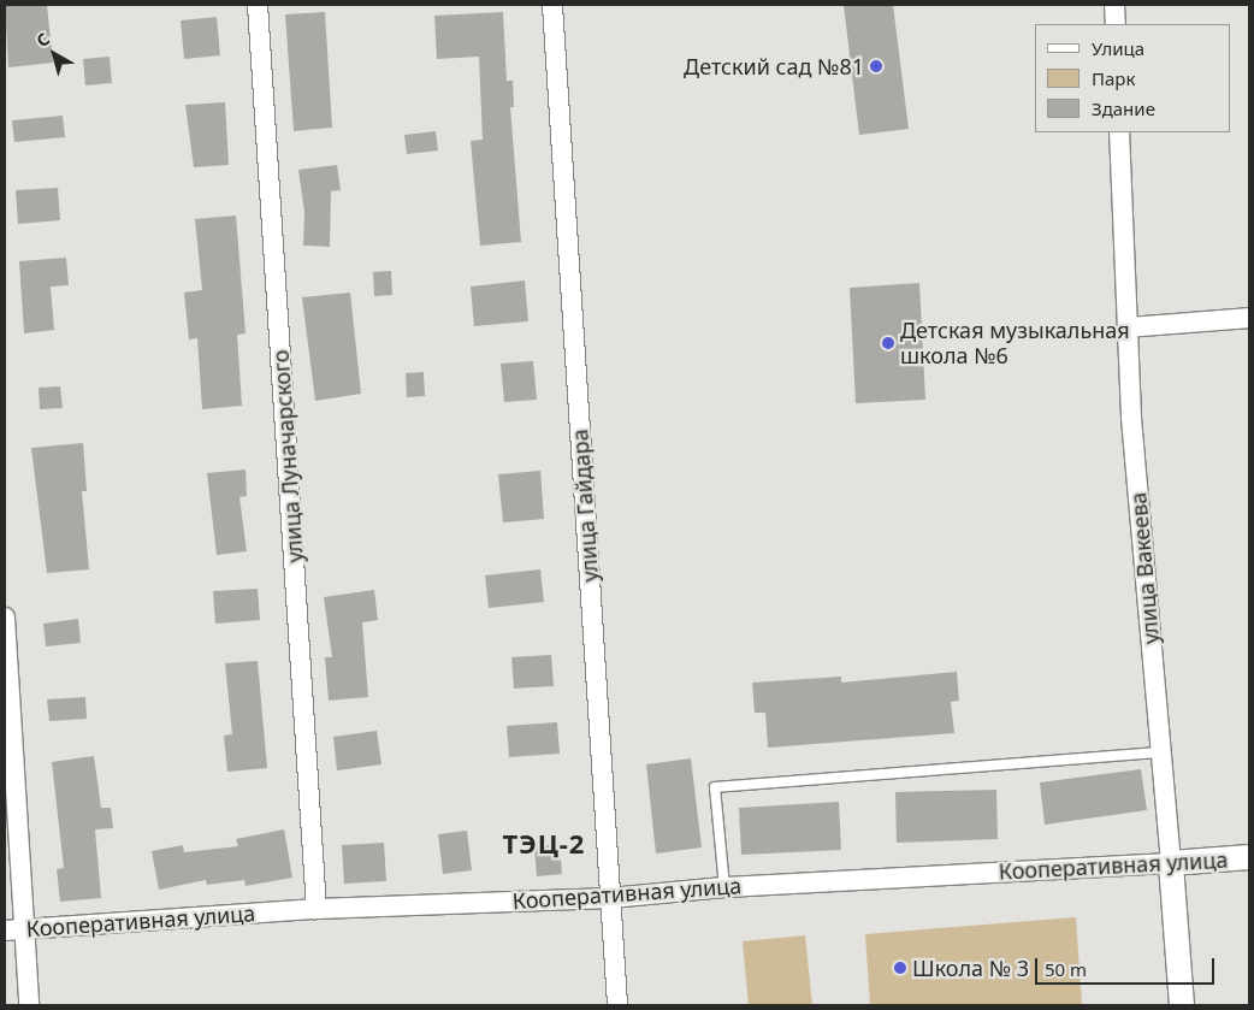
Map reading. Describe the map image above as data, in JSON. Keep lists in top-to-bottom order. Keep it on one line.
{"streets":{"street":["улица Луначарского","улица Гайдара","улица Вакеева","Кооперативная улица"]},"crossings":[["улица Луначарского","Кооперативная улица"],["улица Гайдара","Кооперативная улица"],["улица Вакеева","Кооперативная улица"]],"districts":["ТЭЦ-2"],"places":["Детский сад №81","Детская музыкальная школа №6","Школа № 3"],"legend":["Улица","Парк","Здание"],"scale_bar":"50 m","north":"top left"}
